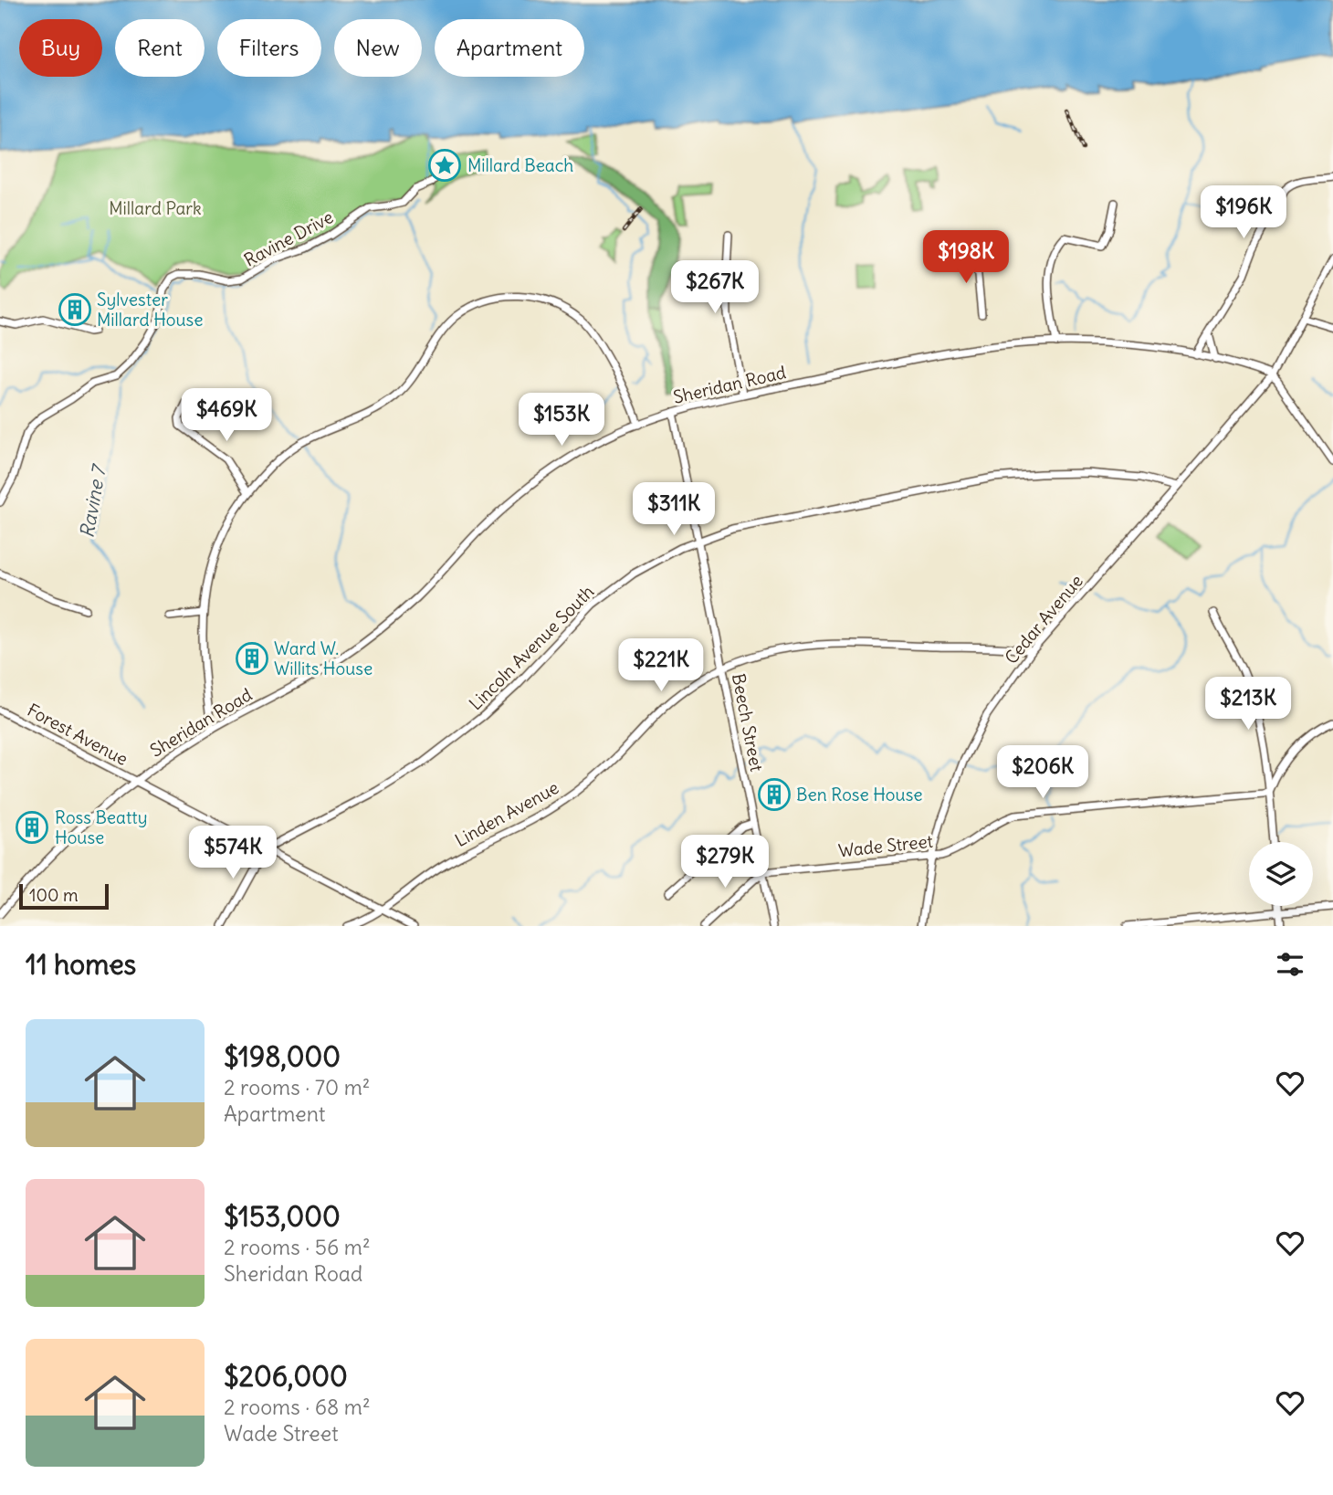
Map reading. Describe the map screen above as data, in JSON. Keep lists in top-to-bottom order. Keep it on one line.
{"streets":{"street":["Ravine Drive","Sheridan Road","Cedar Avenue","Lincoln Avenue South","Beech Street","Forest Avenue","Linden Avenue","Wade Street"]},"crossings":[["Sheridan Road","Cedar Avenue"],["Sheridan Road","Beech Street"],["Sheridan Road","Forest Avenue"],["Cedar Avenue","Lincoln Avenue South"],["Cedar Avenue","Linden Avenue"],["Cedar Avenue","Wade Street"],["Lincoln Avenue South","Beech Street"],["Lincoln Avenue South","Forest Avenue"],["Beech Street","Linden Avenue"],["Beech Street","Wade Street"],["Forest Avenue","Linden Avenue"]],"water":["Ravine 7"],"parks":["Millard Park"],"places":{"place":["Millard Beach"],"building":["Sylvester Millard House","Ward W. Willits House","Ben Rose House","Ross Beatty House"]},"scale_bar":"100 m","page":{"chip":["Buy","Rent","Filters","New","Apartment"],"price":["$196K","$198K","$267K","$469K","$153K","$311K","$221K","$213K","$206K","$574K","$279K"],"scale":"100 m","heading":"11 homes","list":[{"name":"$198,000","note":"2 rooms · 70 m² · Apartment"},{"name":"$153,000","note":"2 rooms · 56 m² · Sheridan Road"},{"name":"$206,000","note":"2 rooms · 68 m² · Wade Street"}]}}
